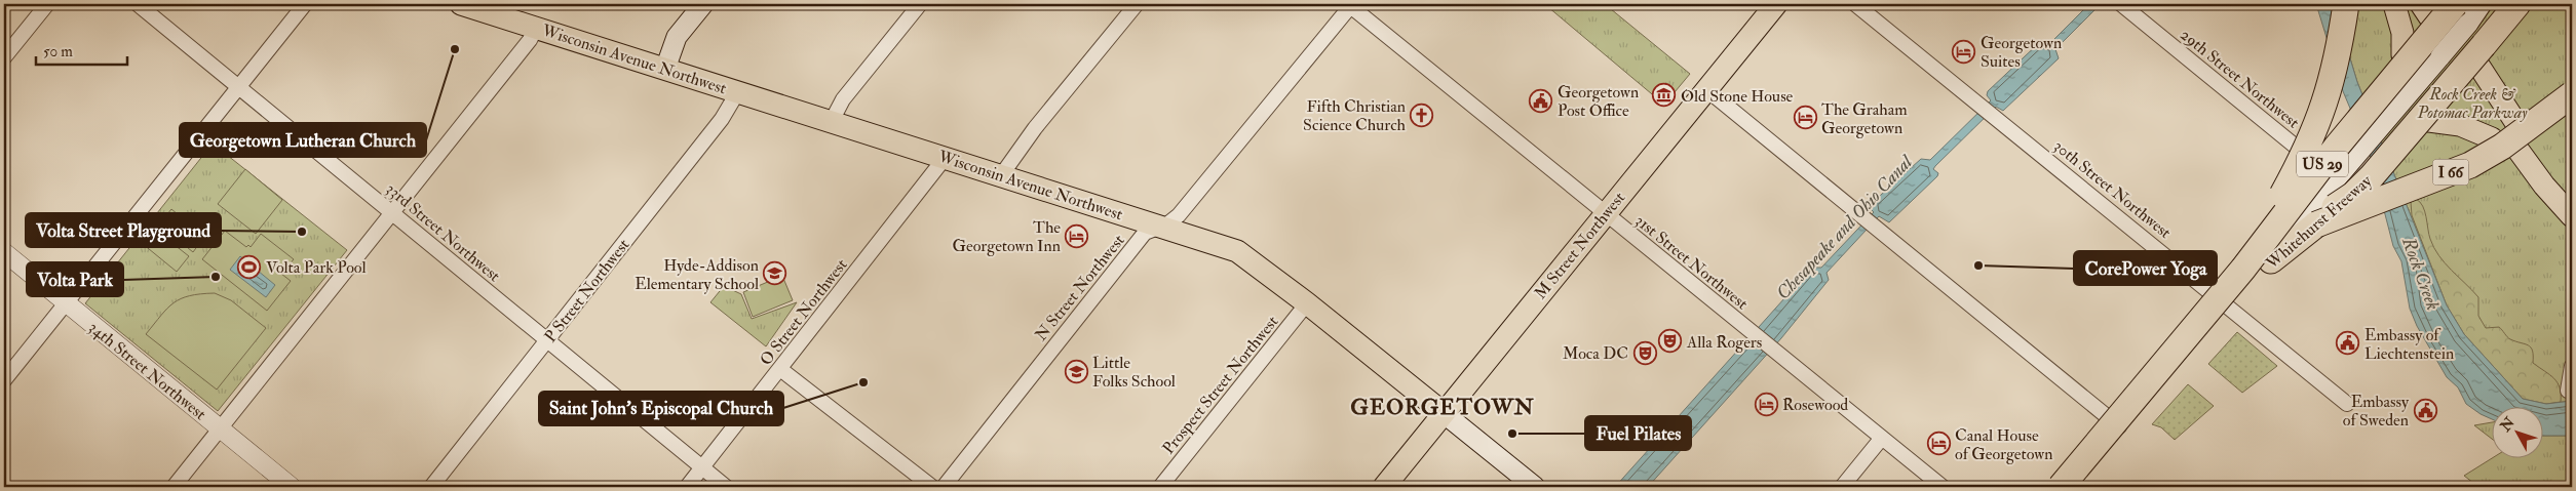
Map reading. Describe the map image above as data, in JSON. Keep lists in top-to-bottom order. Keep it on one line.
{"streets":{"highway":["US 29","I 66","Whitehurst Freeway"],"main road":["Wisconsin Avenue Northwest","M Street Northwest"],"street":["29th Street Northwest","30th Street Northwest","33rd Street Northwest","31st Street Northwest","N Street Northwest","P Street Northwest","O Street Northwest","34th Street Northwest","Prospect Street Northwest"]},"crossings":[["Wisconsin Avenue Northwest","M Street Northwest"],["Wisconsin Avenue Northwest","N Street Northwest"],["Wisconsin Avenue Northwest","P Street Northwest"],["Wisconsin Avenue Northwest","O Street Northwest"],["Wisconsin Avenue Northwest","Prospect Street Northwest"],["I 66","Whitehurst Freeway"],["33rd Street Northwest","P Street Northwest"],["33rd Street Northwest","O Street Northwest"],["M Street Northwest","31st Street Northwest"],["31st Street Northwest","N Street Northwest"]],"districts":["GEORGETOWN"],"water":["Chesapeake and Ohio Canal","Rock Creek"],"parks":["Rock Creek & Potomac Parkway"],"places":{"other":["Georgetown Lutheran Church","Volta Street Playground","CorePower Yoga","Volta Park","Saint John's Episcopal Church","Fuel Pilates"],"hotel":["Georgetown Suites","The Graham Georgetown","The Georgetown Inn","Rosewood","Canal House of Georgetown"],"museum":["Old Stone House"],"public building":["Georgetown Post Office","Embassy of Liechtenstein","Embassy of Sweden"],"church":["Fifth Christian Science Church"],"sports":["Volta Park Pool"],"school or university":["Hyde-Addison Elementary School","Little Folks School"],"theatre":["Alla Rogers","Moca DC"]},"scale_bar":"50 m","north":"top left"}
